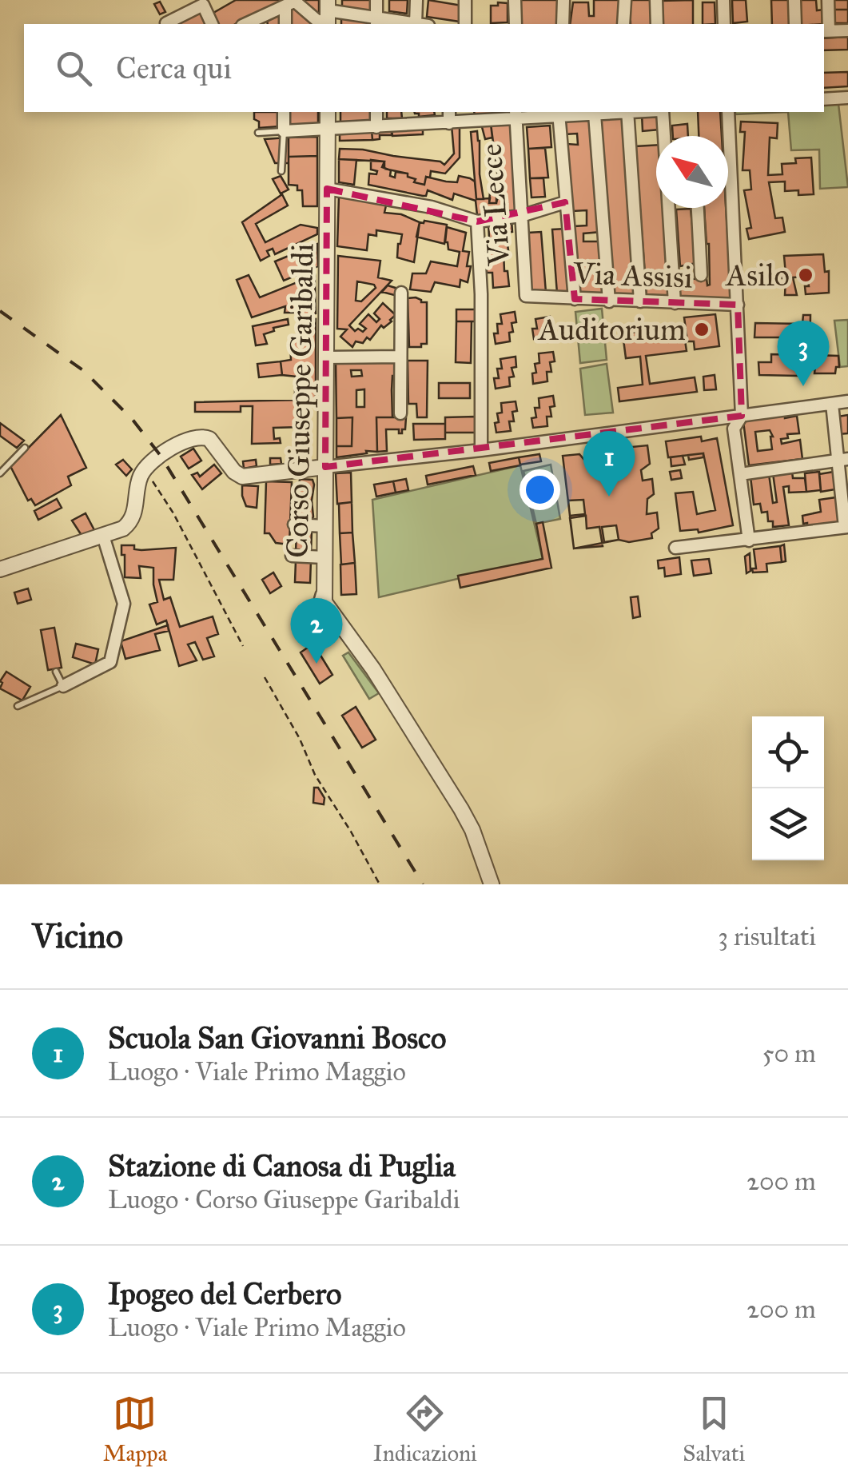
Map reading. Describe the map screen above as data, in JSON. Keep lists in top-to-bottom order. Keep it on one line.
{"streets":{"street":["Via Lecce","Via Assisi","Corso Giuseppe Garibaldi"]},"crossings":[["Via Lecce","Via Assisi"]],"places":["Asilo","Auditorium"],"north":"top left","page":{"search":"Cerca qui","pins":["3","1","2"],"heading":["Vicino","3 risultati"],"list":[{"mark":"1","name":"Scuola San Giovanni Bosco","note":"Luogo · Viale Primo Maggio","value":"50 m"},{"mark":"2","name":"Stazione di Canosa di Puglia","note":"Luogo · Corso Giuseppe Garibaldi","value":"200 m"},{"mark":"3","name":"Ipogeo del Cerbero","note":"Luogo · Viale Primo Maggio","value":"200 m"}],"nav":["Mappa","Indicazioni","Salvati"]}}
